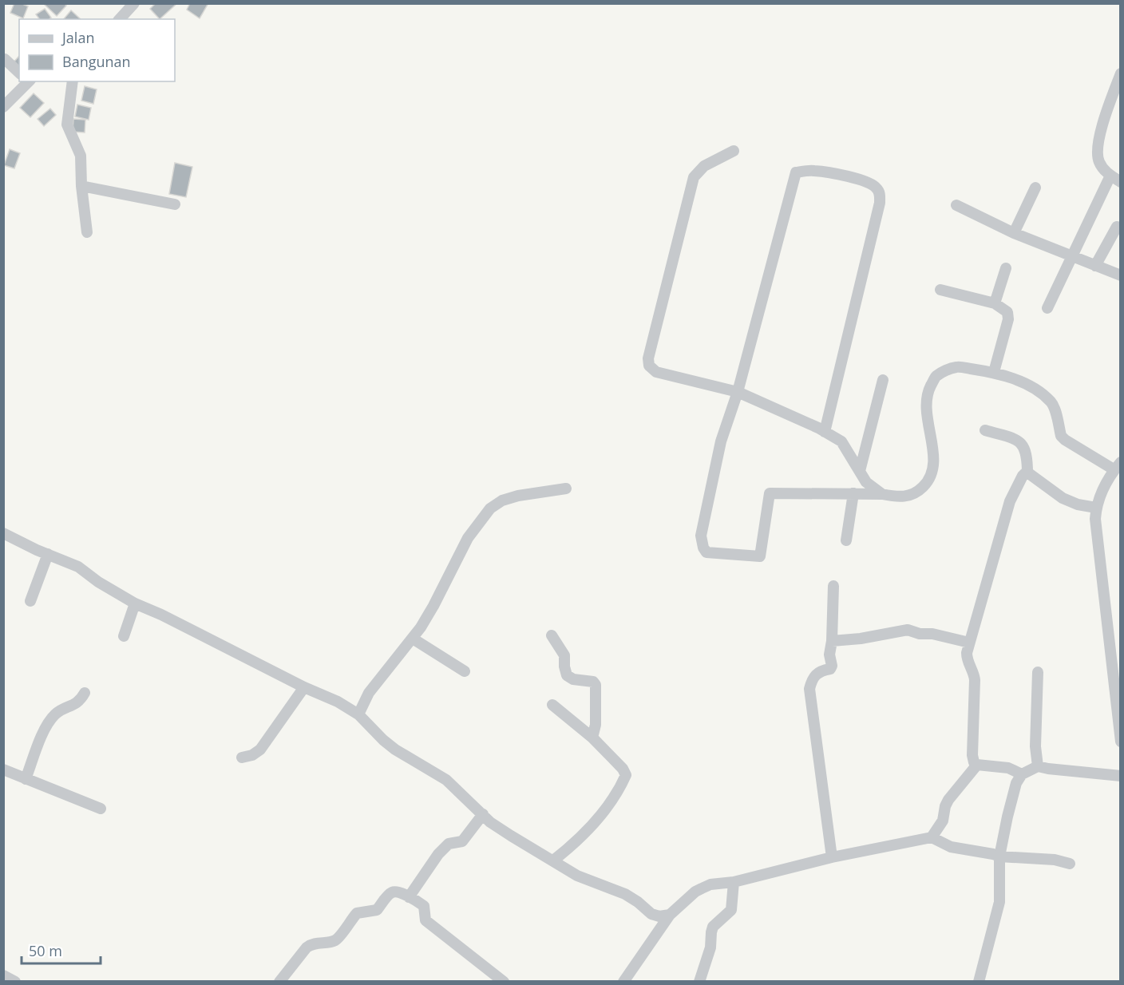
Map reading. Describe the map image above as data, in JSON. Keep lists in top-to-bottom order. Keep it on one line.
{"legend":["Jalan","Bangunan"],"scale_bar":"50 m"}
